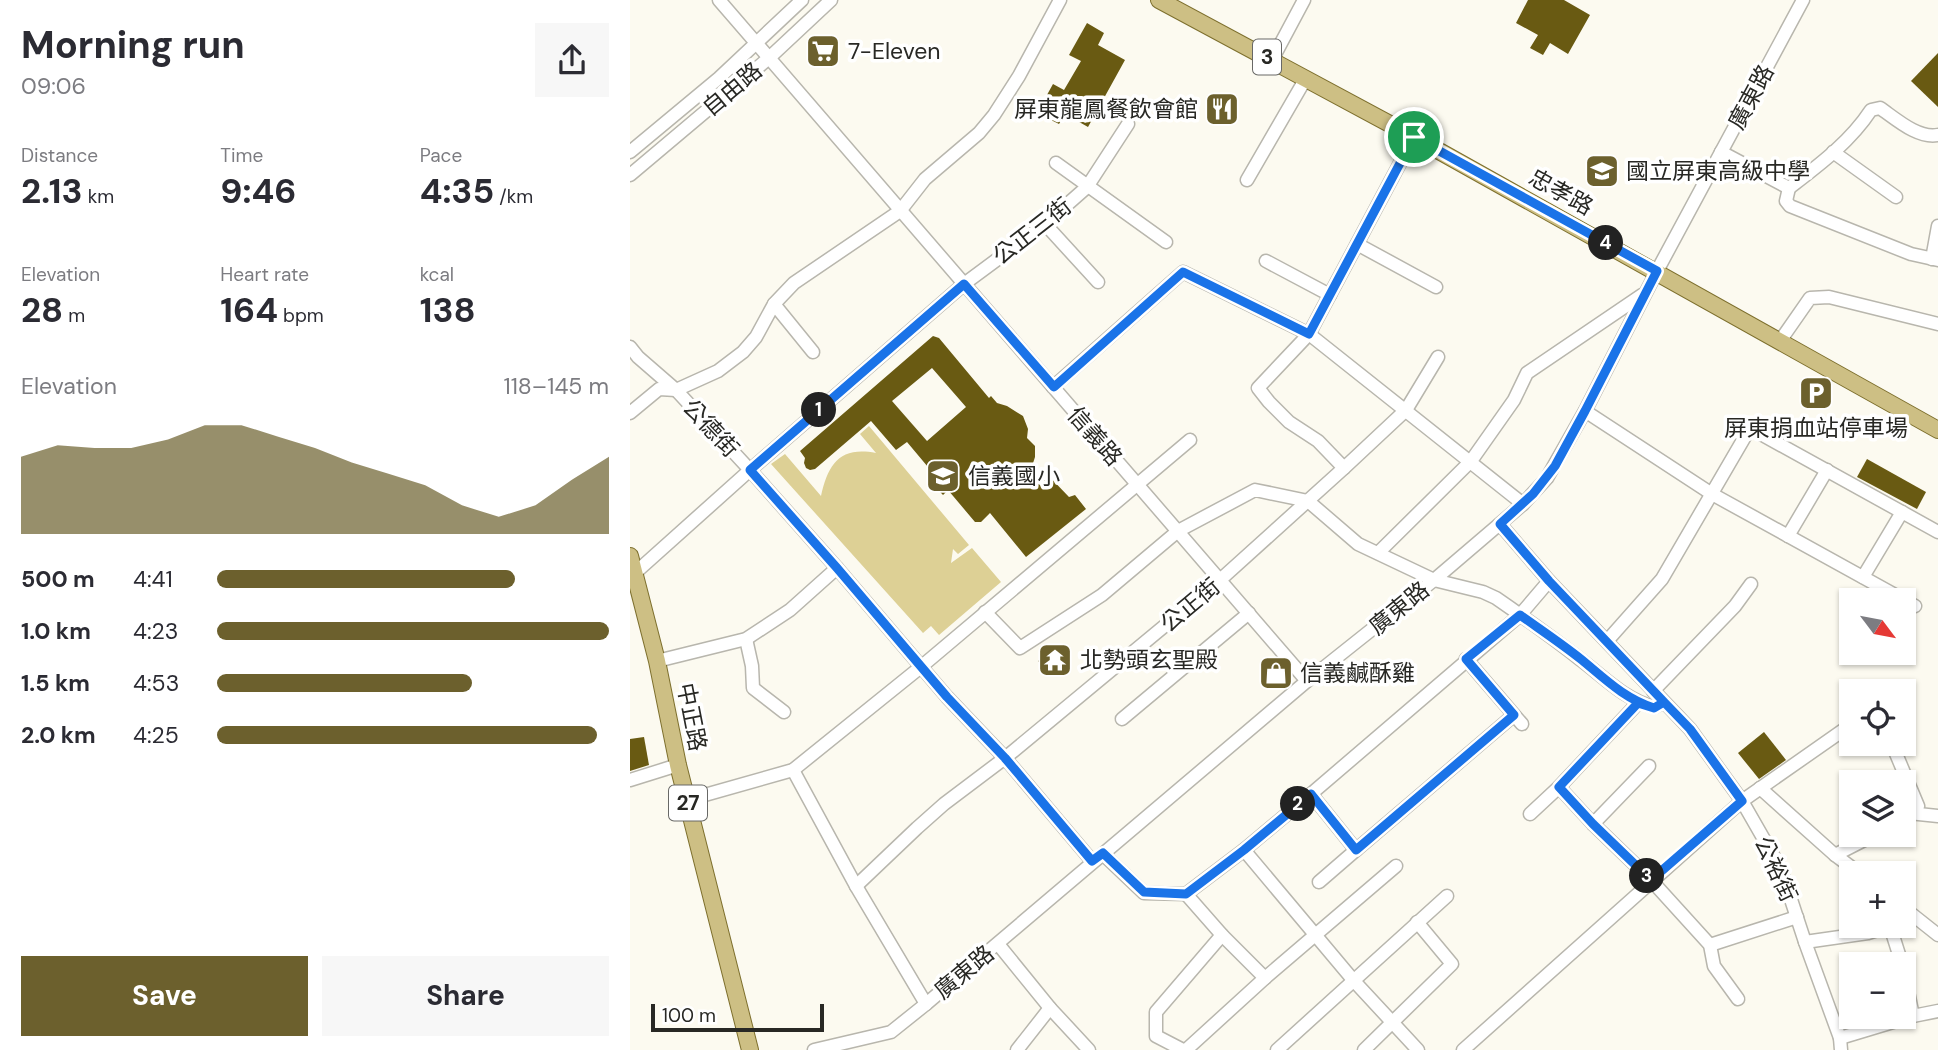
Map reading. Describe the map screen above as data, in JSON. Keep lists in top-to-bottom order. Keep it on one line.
{"streets":{"main road":["3","忠孝路","中正路","27"],"street":["自由路","廣東路","公正三街","公德街","信義路","公正街","公裕街"]},"crossings":[["自由路","信義路"],["廣東路","忠孝路"],["廣東路","公德街"],["廣東路","信義路"],["廣東路","公裕街"],["公正三街","公德街"],["公正三街","信義路"],["公正三街","中正路"],["公德街","公正街"],["信義路","公正街"]],"places":{"supermarket":["7-Eleven"],"restaurant":["屏東龍鳳餐飲會館"],"school or university":["國立屏東高級中學","信義國小"],"parking":["屏東捐血站停車場"],"temple":["北勢頭玄聖殿"],"shop":["信義鹹酥雞"]},"scale_bar":"100 m","north":"bottom right","page":{"heading":["Morning run","09:06"],"stats":[["Distance","2.13 km"],["Time","9:46"],["Pace","4:35 /km"],["Elevation","28 m"],["Heart rate","164 bpm"],["kcal","138"]],"pins":["4","1","2","3"],"chart":["Elevation","118–145 m"],"list":[{"name":"500 m","note":"4:41"},{"name":"1.0 km","note":"4:23"},{"name":"1.5 km","note":"4:53"},{"name":"2.0 km","note":"4:25"}],"map_buttons":["+","−"],"buttons":["Save","Share"],"scale":"100 m"}}
